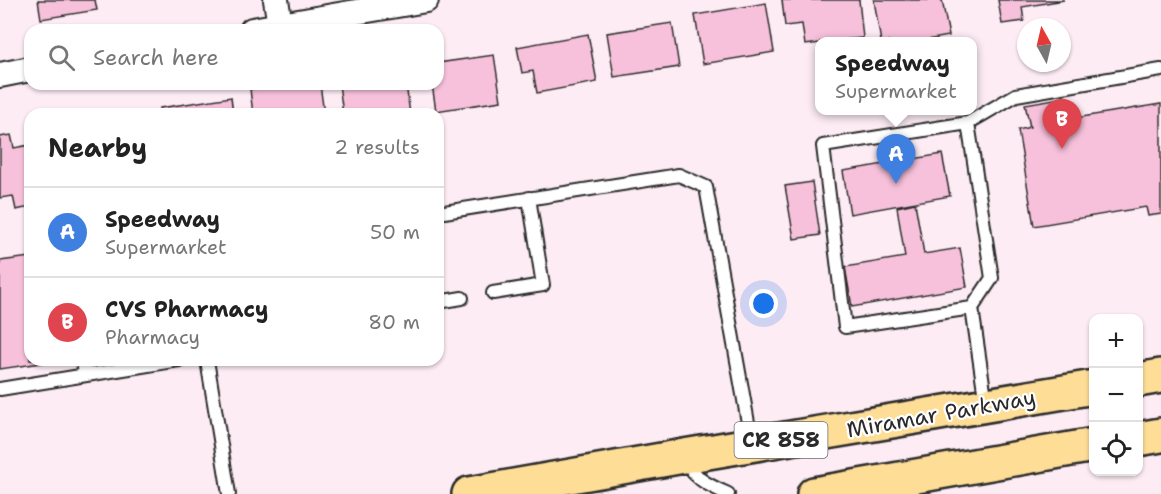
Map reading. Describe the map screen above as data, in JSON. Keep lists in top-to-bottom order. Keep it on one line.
{"streets":{"main road":["Miramar Parkway","CR 858"]},"north":"top","page":{"search":"Search here","popup":["Speedway","Supermarket"],"pins":["B","A"],"heading":["Nearby","2 results"],"list":[{"mark":"A","name":"Speedway","note":"Supermarket","value":"50 m"},{"mark":"B","name":"CVS Pharmacy","note":"Pharmacy","value":"80 m"}],"map_buttons":["+","−"]}}
